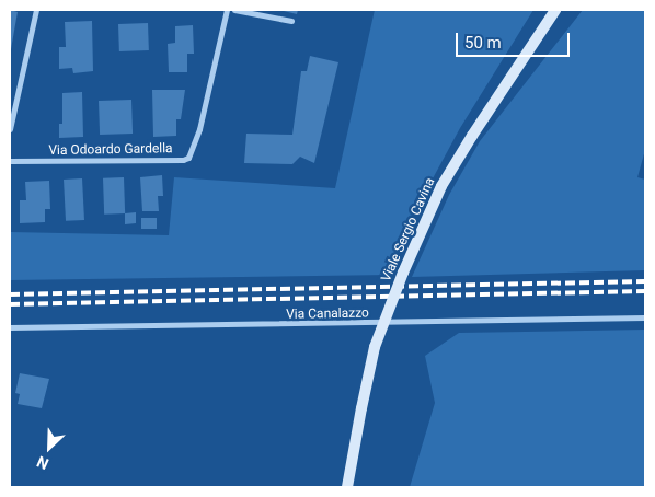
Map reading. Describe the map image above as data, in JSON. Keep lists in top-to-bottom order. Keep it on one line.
{"streets":{"street":["Via Odoardo Gardella","Viale Sergio Cavina","Via Canalazzo"]},"scale_bar":"50 m","north":"bottom left"}
